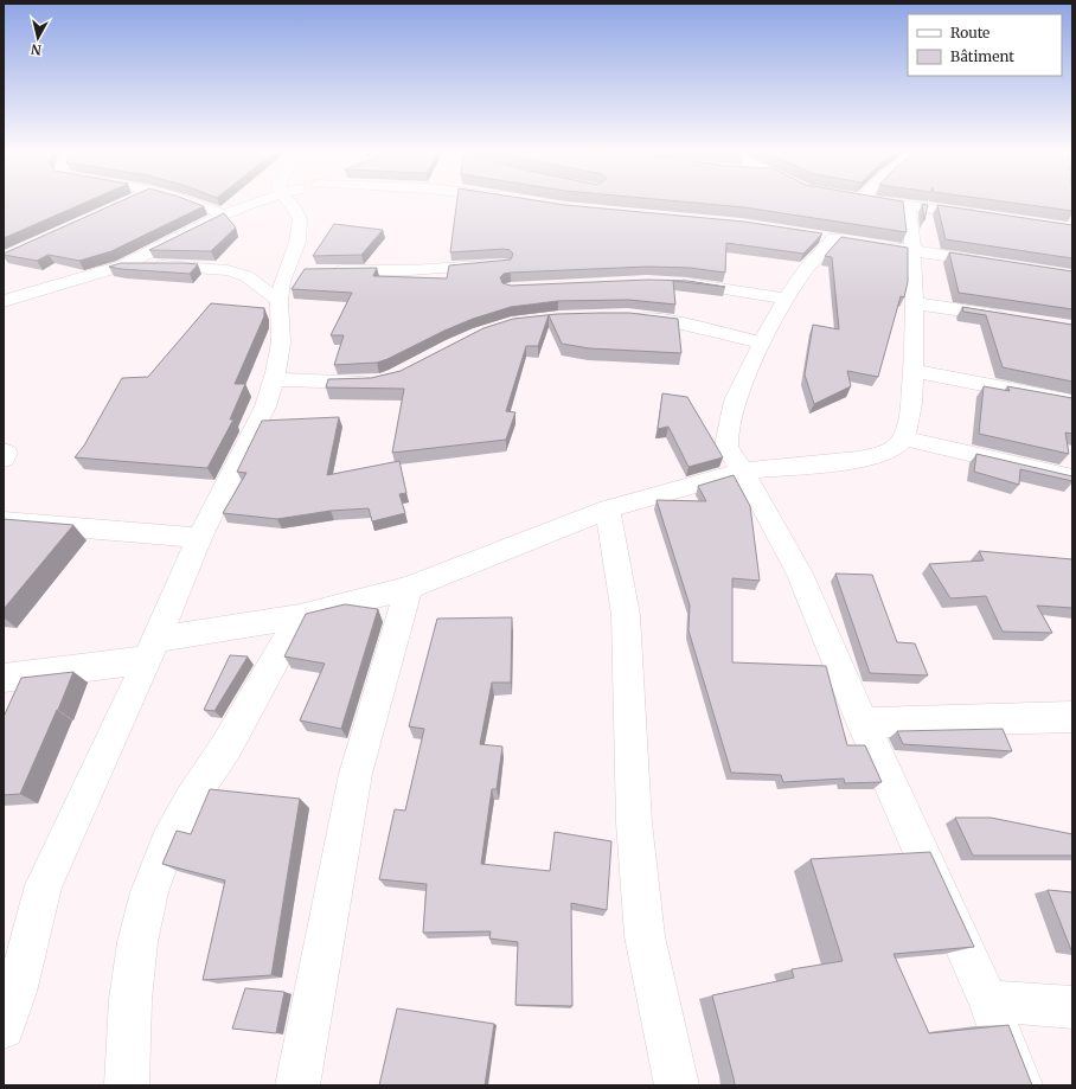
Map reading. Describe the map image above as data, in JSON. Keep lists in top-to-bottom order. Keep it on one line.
{"legend":["Route","Bâtiment"],"north":"bottom"}
